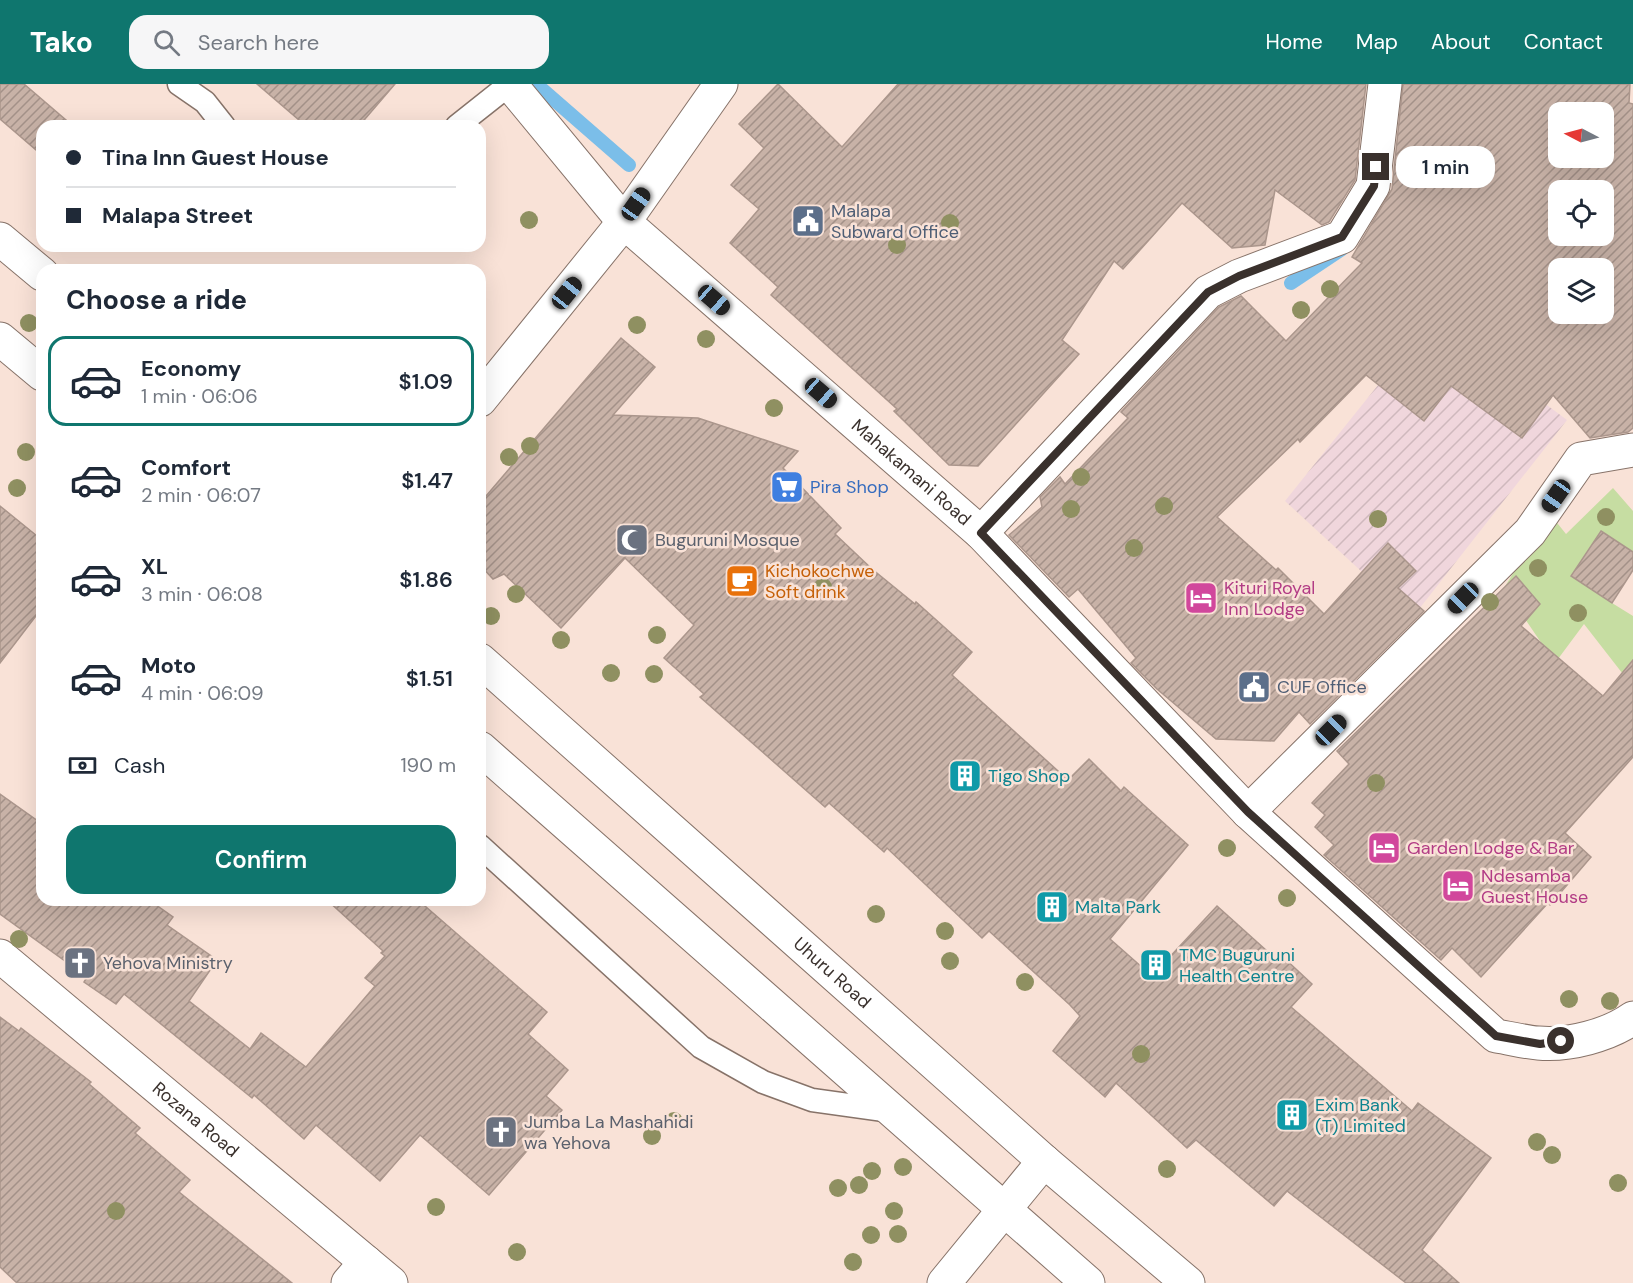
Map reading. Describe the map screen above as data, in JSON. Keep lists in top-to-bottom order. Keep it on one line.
{"streets":{"street":["Mahakamani Road","Uhuru Road","Rozana Road"]},"places":{"public building":["Malapa Subward Office","CUF Office"],"supermarket":["Pira Shop"],"mosque":["Buguruni Mosque"],"cafe":["Kichokochwe Soft drink"],"hotel":["Kituri Royal Inn Lodge","Garden Lodge & Bar","Ndesamba Guest House"],"building":["Tigo Shop","Malta Park","TMC Buguruni Health Centre","Exim Bank (T) Limited"],"church":["Yehova Ministry","Jumba La Mashahidi wa Yehova"]},"north":"left","page":{"header":"Tako","search":"Search here","nav":["Home","Map","About","Contact"],"banner":["Tina Inn Guest House","Malapa Street"],"bubble":"1 min","heading":"Choose a ride","list":[{"name":"Economy","note":"1 min · 06:06","value":"$1.09"},{"name":"Comfort","note":"2 min · 06:07","value":"$1.47"},{"name":"XL","note":"3 min · 06:08","value":"$1.86"},{"name":"Moto","note":"4 min · 06:09","value":"$1.51"}],"pay":["Cash","190 m"],"buttons":"Confirm"}}
